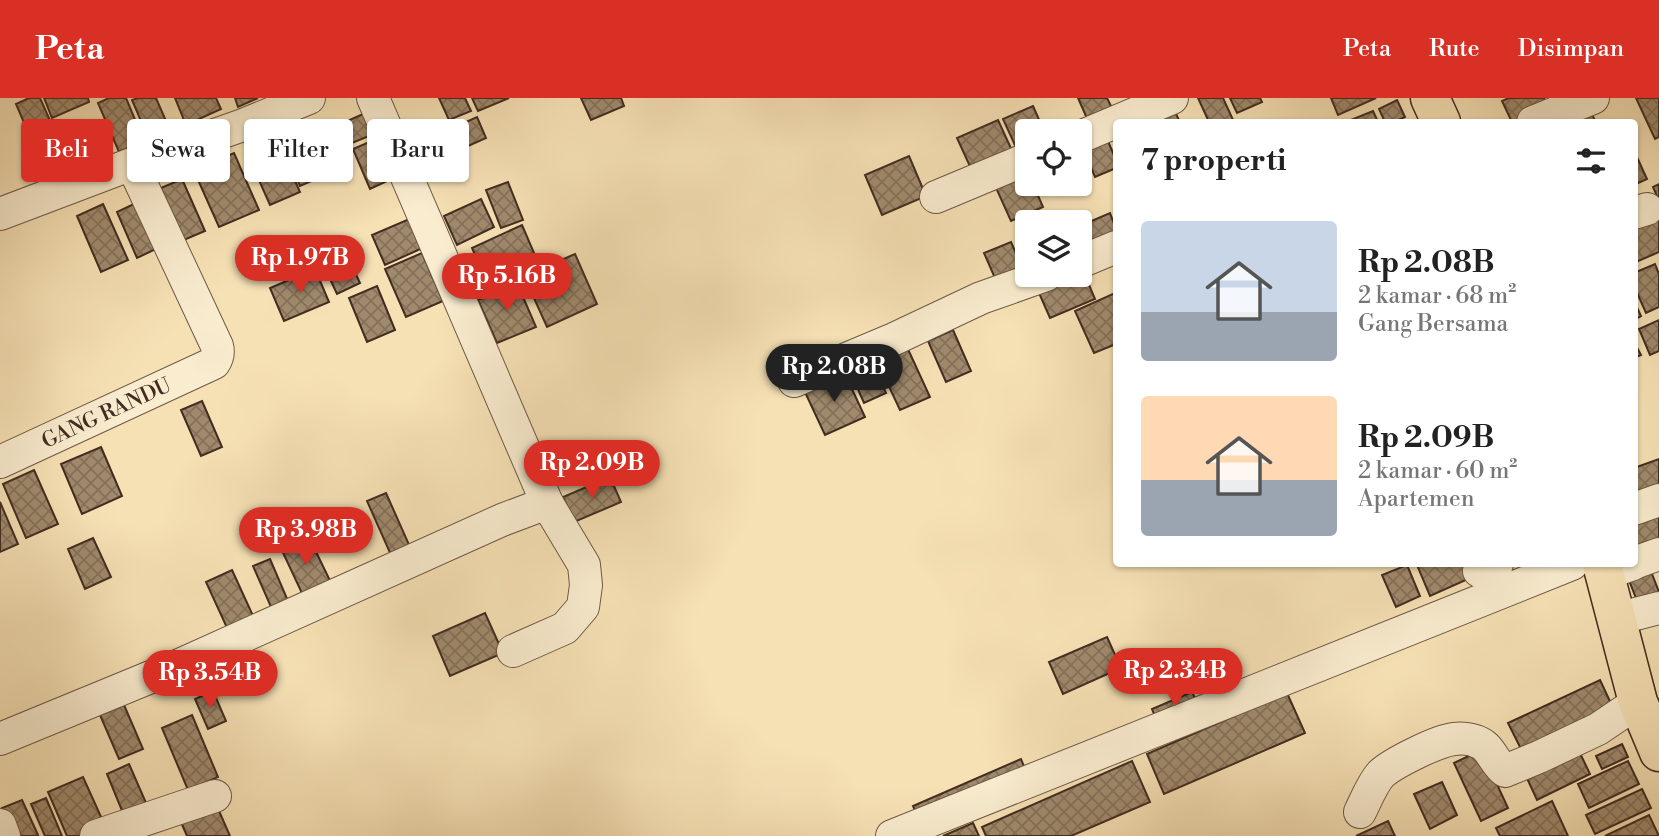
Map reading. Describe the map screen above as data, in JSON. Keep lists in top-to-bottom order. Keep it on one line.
{"streets":{"street":["GANG RANDU"]},"page":{"header":"Peta","nav":["Peta","Rute","Disimpan"],"chip":["Beli","Sewa","Filter","Baru"],"heading":"7 properti","list":[{"name":"Rp 2.08B","note":"2 kamar · 68 m² · Gang Bersama"},{"name":"Rp 2.09B","note":"2 kamar · 60 m² · Apartemen"}],"price":["Rp 1.97B","Rp 5.16B","Rp 2.08B","Rp 2.09B","Rp 3.98B","Rp 2.34B","Rp 3.54B"]}}
